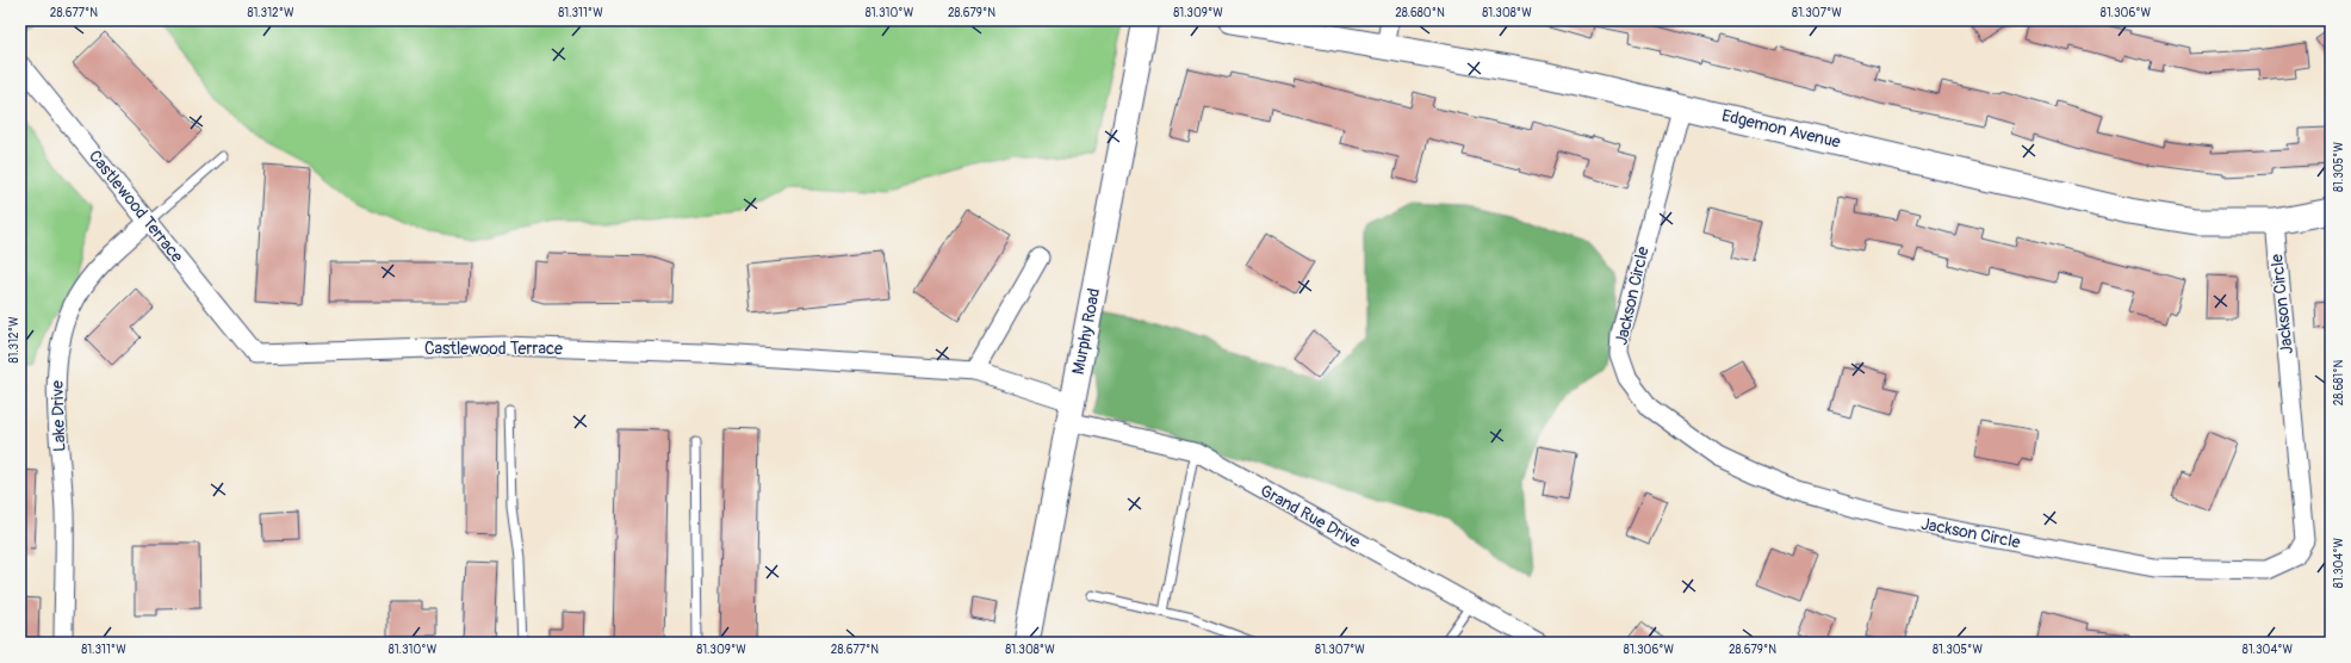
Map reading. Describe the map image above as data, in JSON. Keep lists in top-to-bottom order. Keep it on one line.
{"streets":{"street":["Edgemon Avenue","Castlewood Terrace","Jackson Circle","Murphy Road","Lake Drive","Grand Rue Drive"]},"crossings":[["Edgemon Avenue","Jackson Circle"],["Castlewood Terrace","Lake Drive"],["Castlewood Terrace","Grand Rue Drive"],["Murphy Road","Grand Rue Drive"]],"coordinates":["28.677°N","81.312°W","81.311°W","81.310°W","28.679°N","81.309°W","28.680°N","81.308°W","81.307°W","81.306°W","81.305°W","28.681°N","81.304°W"]}
